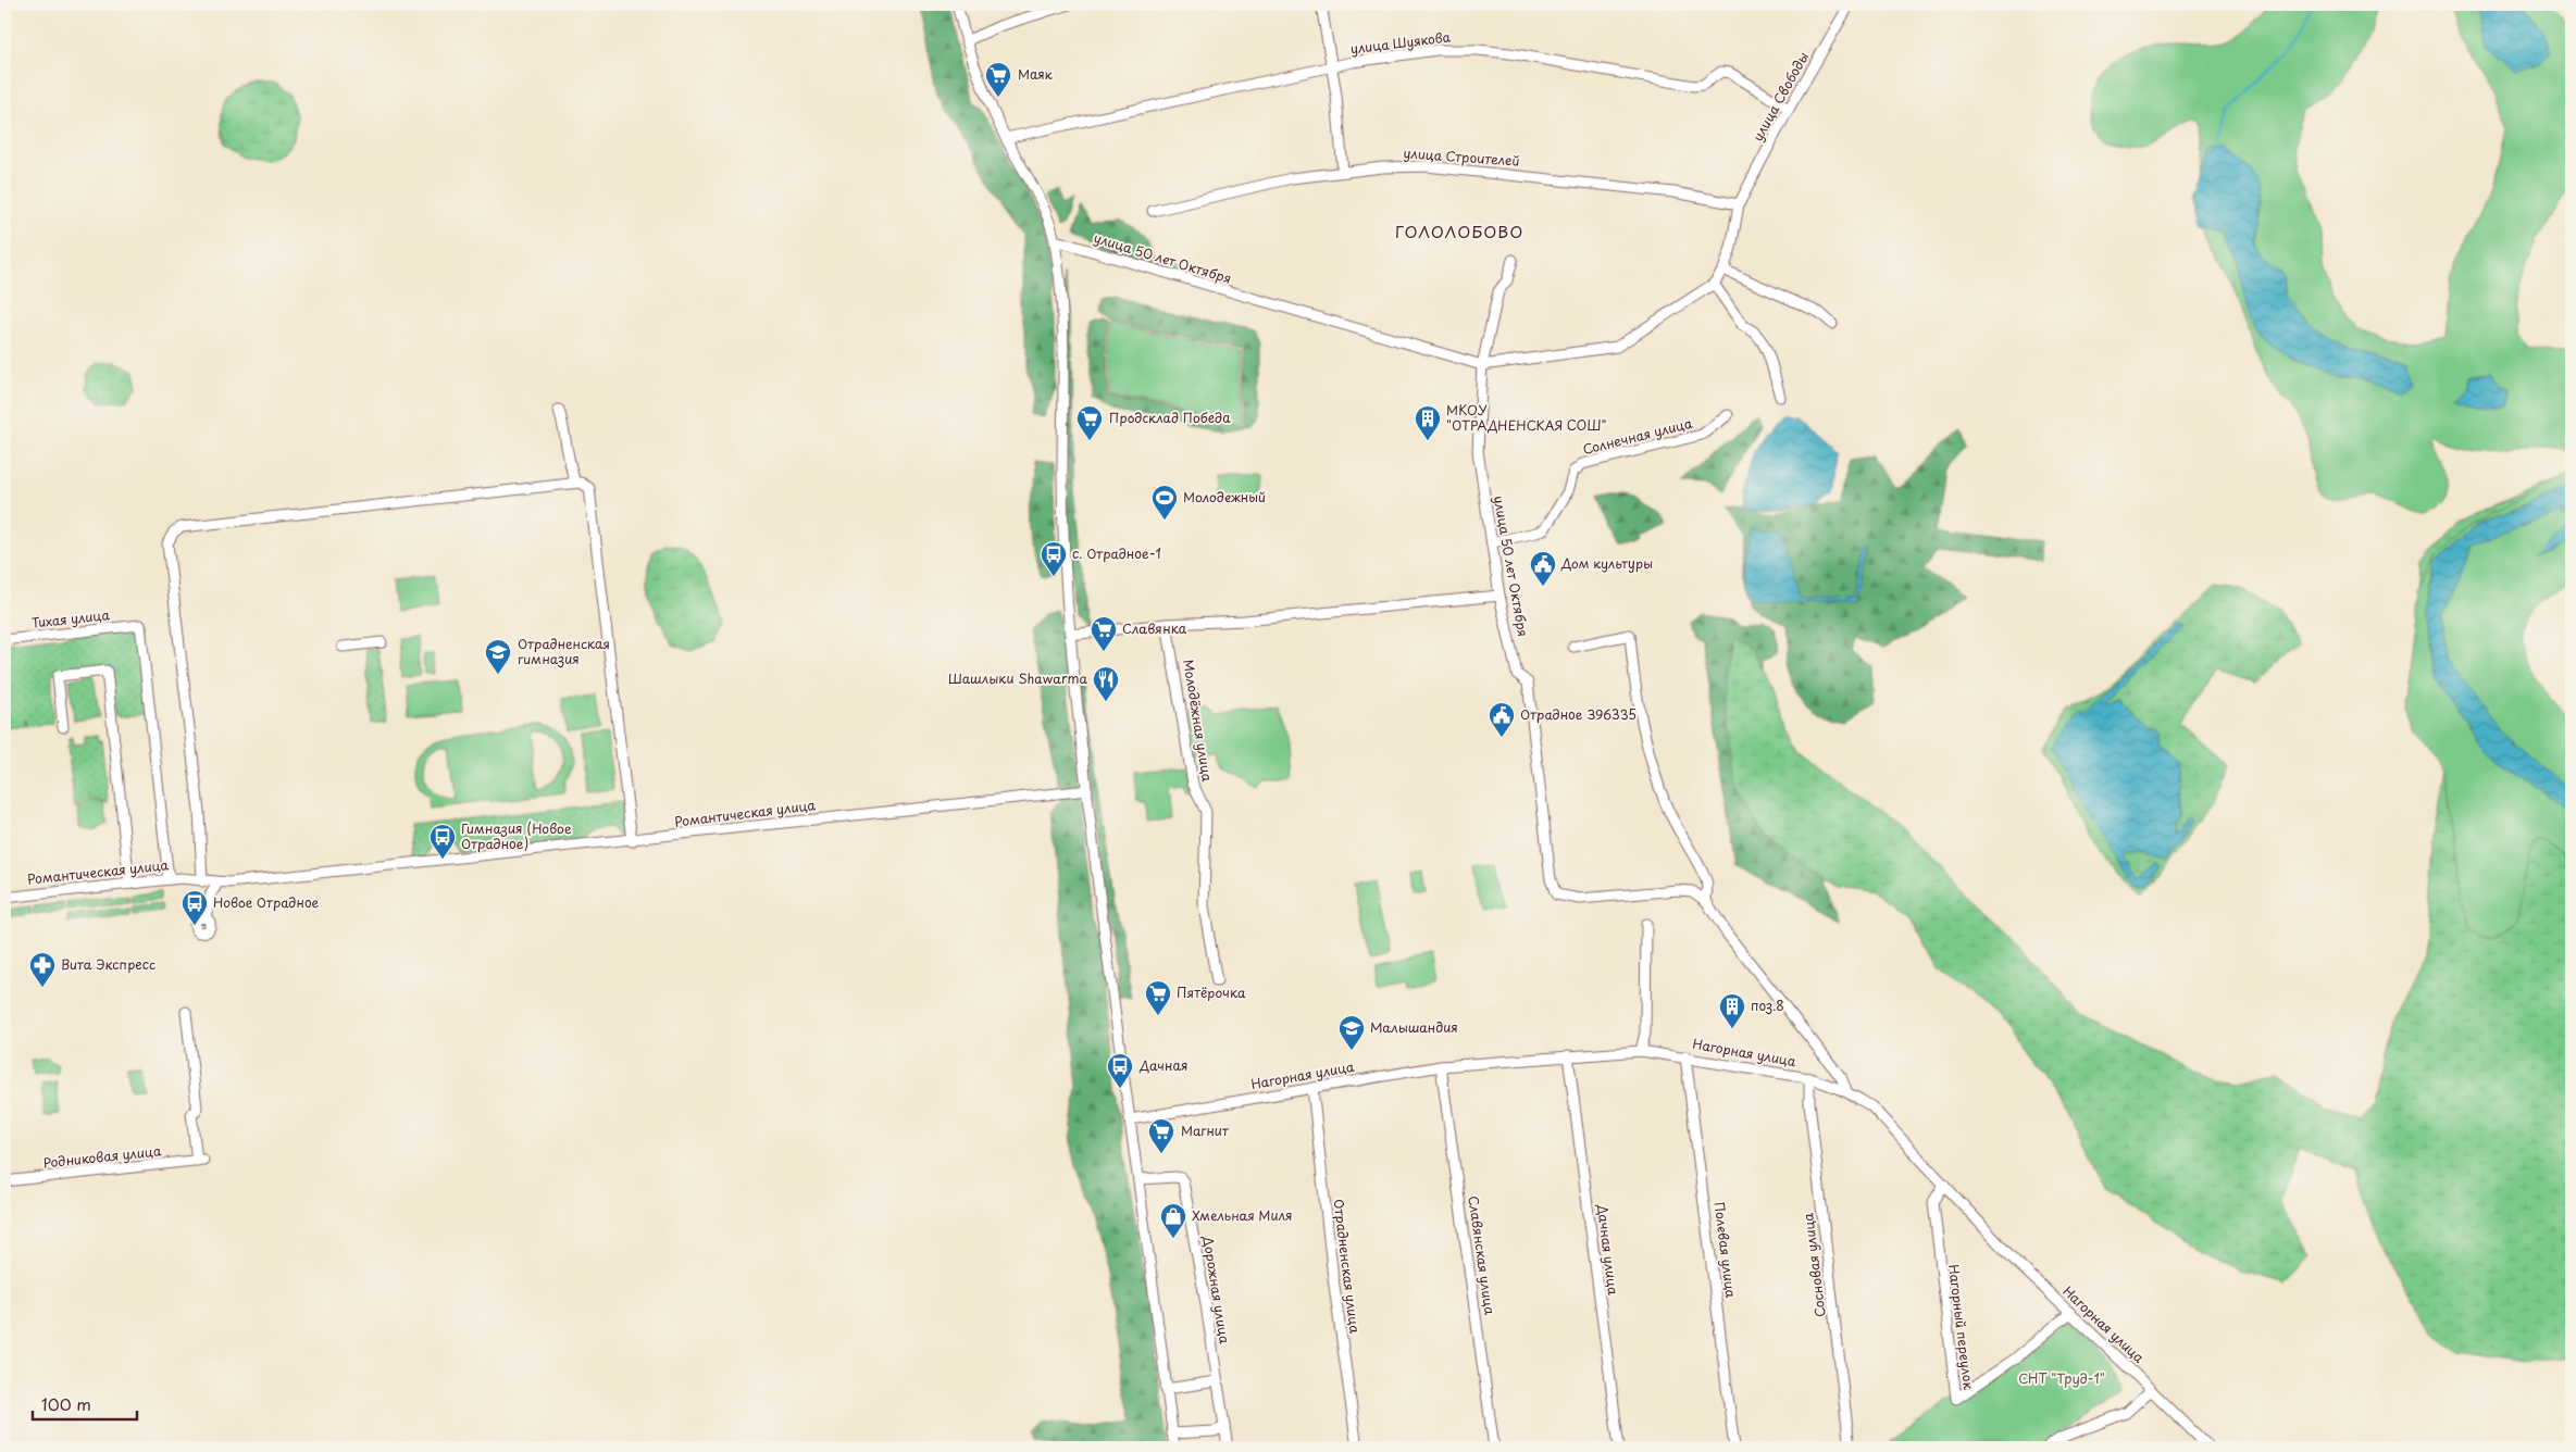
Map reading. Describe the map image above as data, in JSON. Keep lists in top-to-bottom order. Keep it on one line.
{"streets":{"street":["улица Шуякова","улица Свободы","улица Строителей","улица 50 лет Октября","Солнечная улица","Тихая улица","Молодёжная улица","Романтическая улица","Нагорная улица","Родниковая улица","Дачная улица","Полевая улица","Славянская улица","Сосновая улица","Отрадненская улица","Дорожная улица","Нагорный переулок"]},"crossings":[["улица Шуякова","улица Свободы"],["улица Свободы","улица Строителей"],["улица Свободы","улица 50 лет Октября"],["улица Строителей","улица 50 лет Октября"],["улица 50 лет Октября","Солнечная улица"],["Тихая улица","Романтическая улица"],["Нагорная улица","Дачная улица"],["Нагорная улица","Полевая улица"],["Нагорная улица","Славянская улица"],["Нагорная улица","Сосновая улица"],["Нагорная улица","Отрадненская улица"],["Нагорная улица","Нагорный переулок"]],"districts":["ГОЛОЛОБОВО"],"parks":["СНТ \"Труд-1\""],"places":{"supermarket":["Маяк","Продсклад Победа","Славянка","Пятёрочка","Магнит"],"building":["МКОУ \"ОТРАДНЕНСКАЯ СОШ\"","поз.8"],"sports":["Молодежный"],"bus stop":["с. Отрадное-1","Гимназия (Новое Отрадное)","Новое Отрадное","Дачная"],"public building":["Дом культуры","Отрадное 396335"],"school or university":["Отрадненская гимназия","Малышандия"],"restaurant":["Шашлыки Shawarma"],"pharmacy":["Вита Экспресс"],"shop":["Хмельная Миля"]},"scale_bar":"100 m"}
